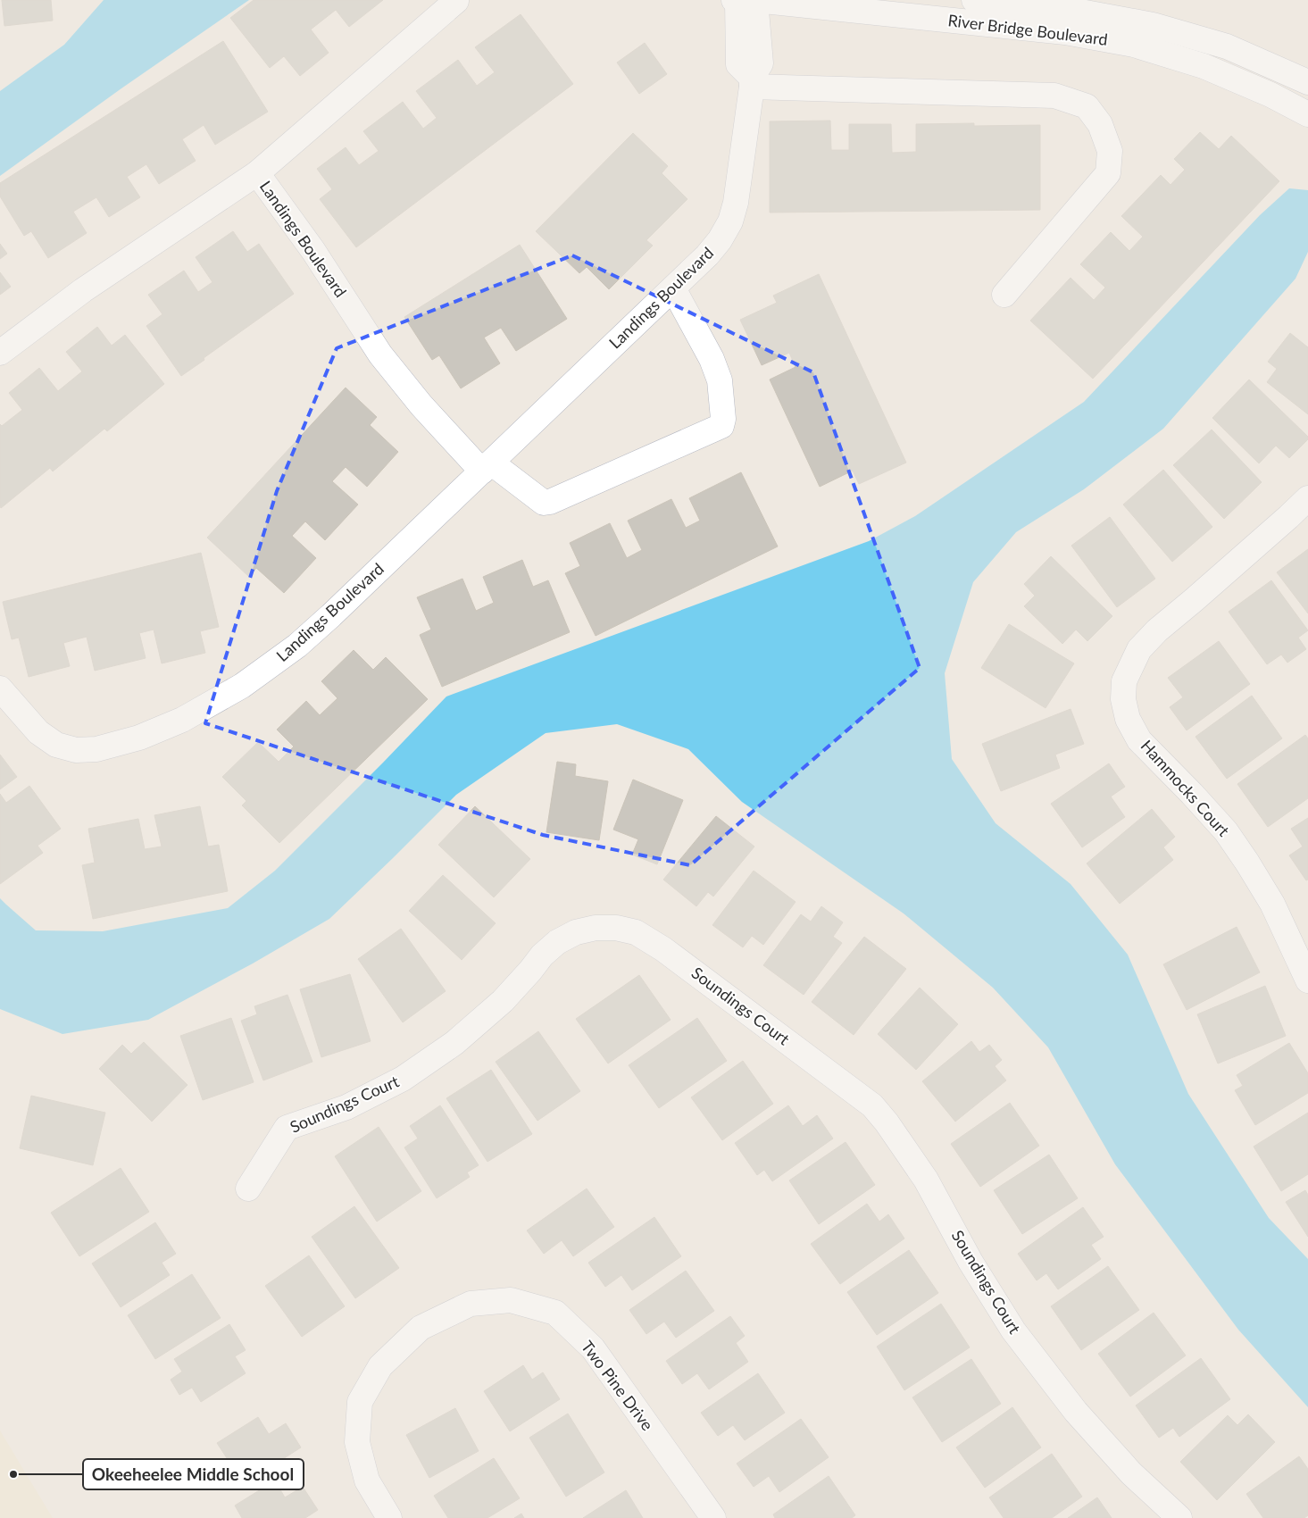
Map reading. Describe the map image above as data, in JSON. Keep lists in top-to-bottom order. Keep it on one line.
{"streets":{"street":["River Bridge Boulevard","Landings Boulevard","Hammocks Court","Soundings Court","Two Pine Drive"]},"crossings":[["River Bridge Boulevard","Landings Boulevard"]],"places":["Okeeheelee Middle School"]}
